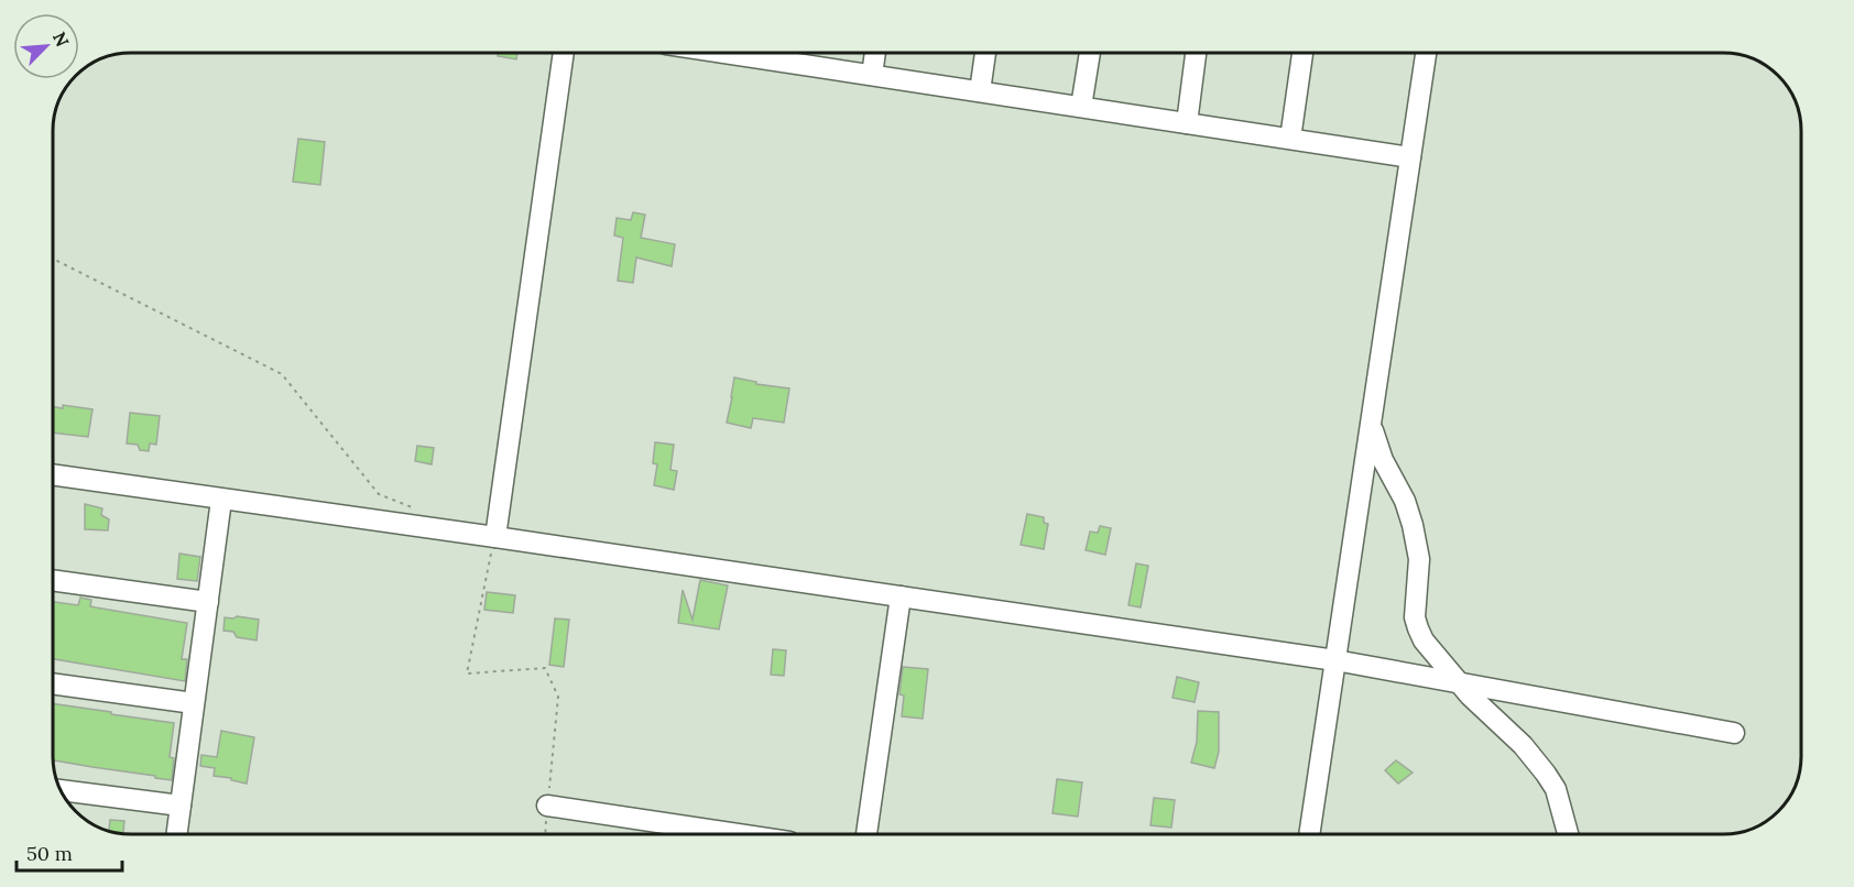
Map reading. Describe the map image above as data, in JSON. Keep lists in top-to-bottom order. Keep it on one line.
{"scale_bar":"50 m","north":"top right"}
